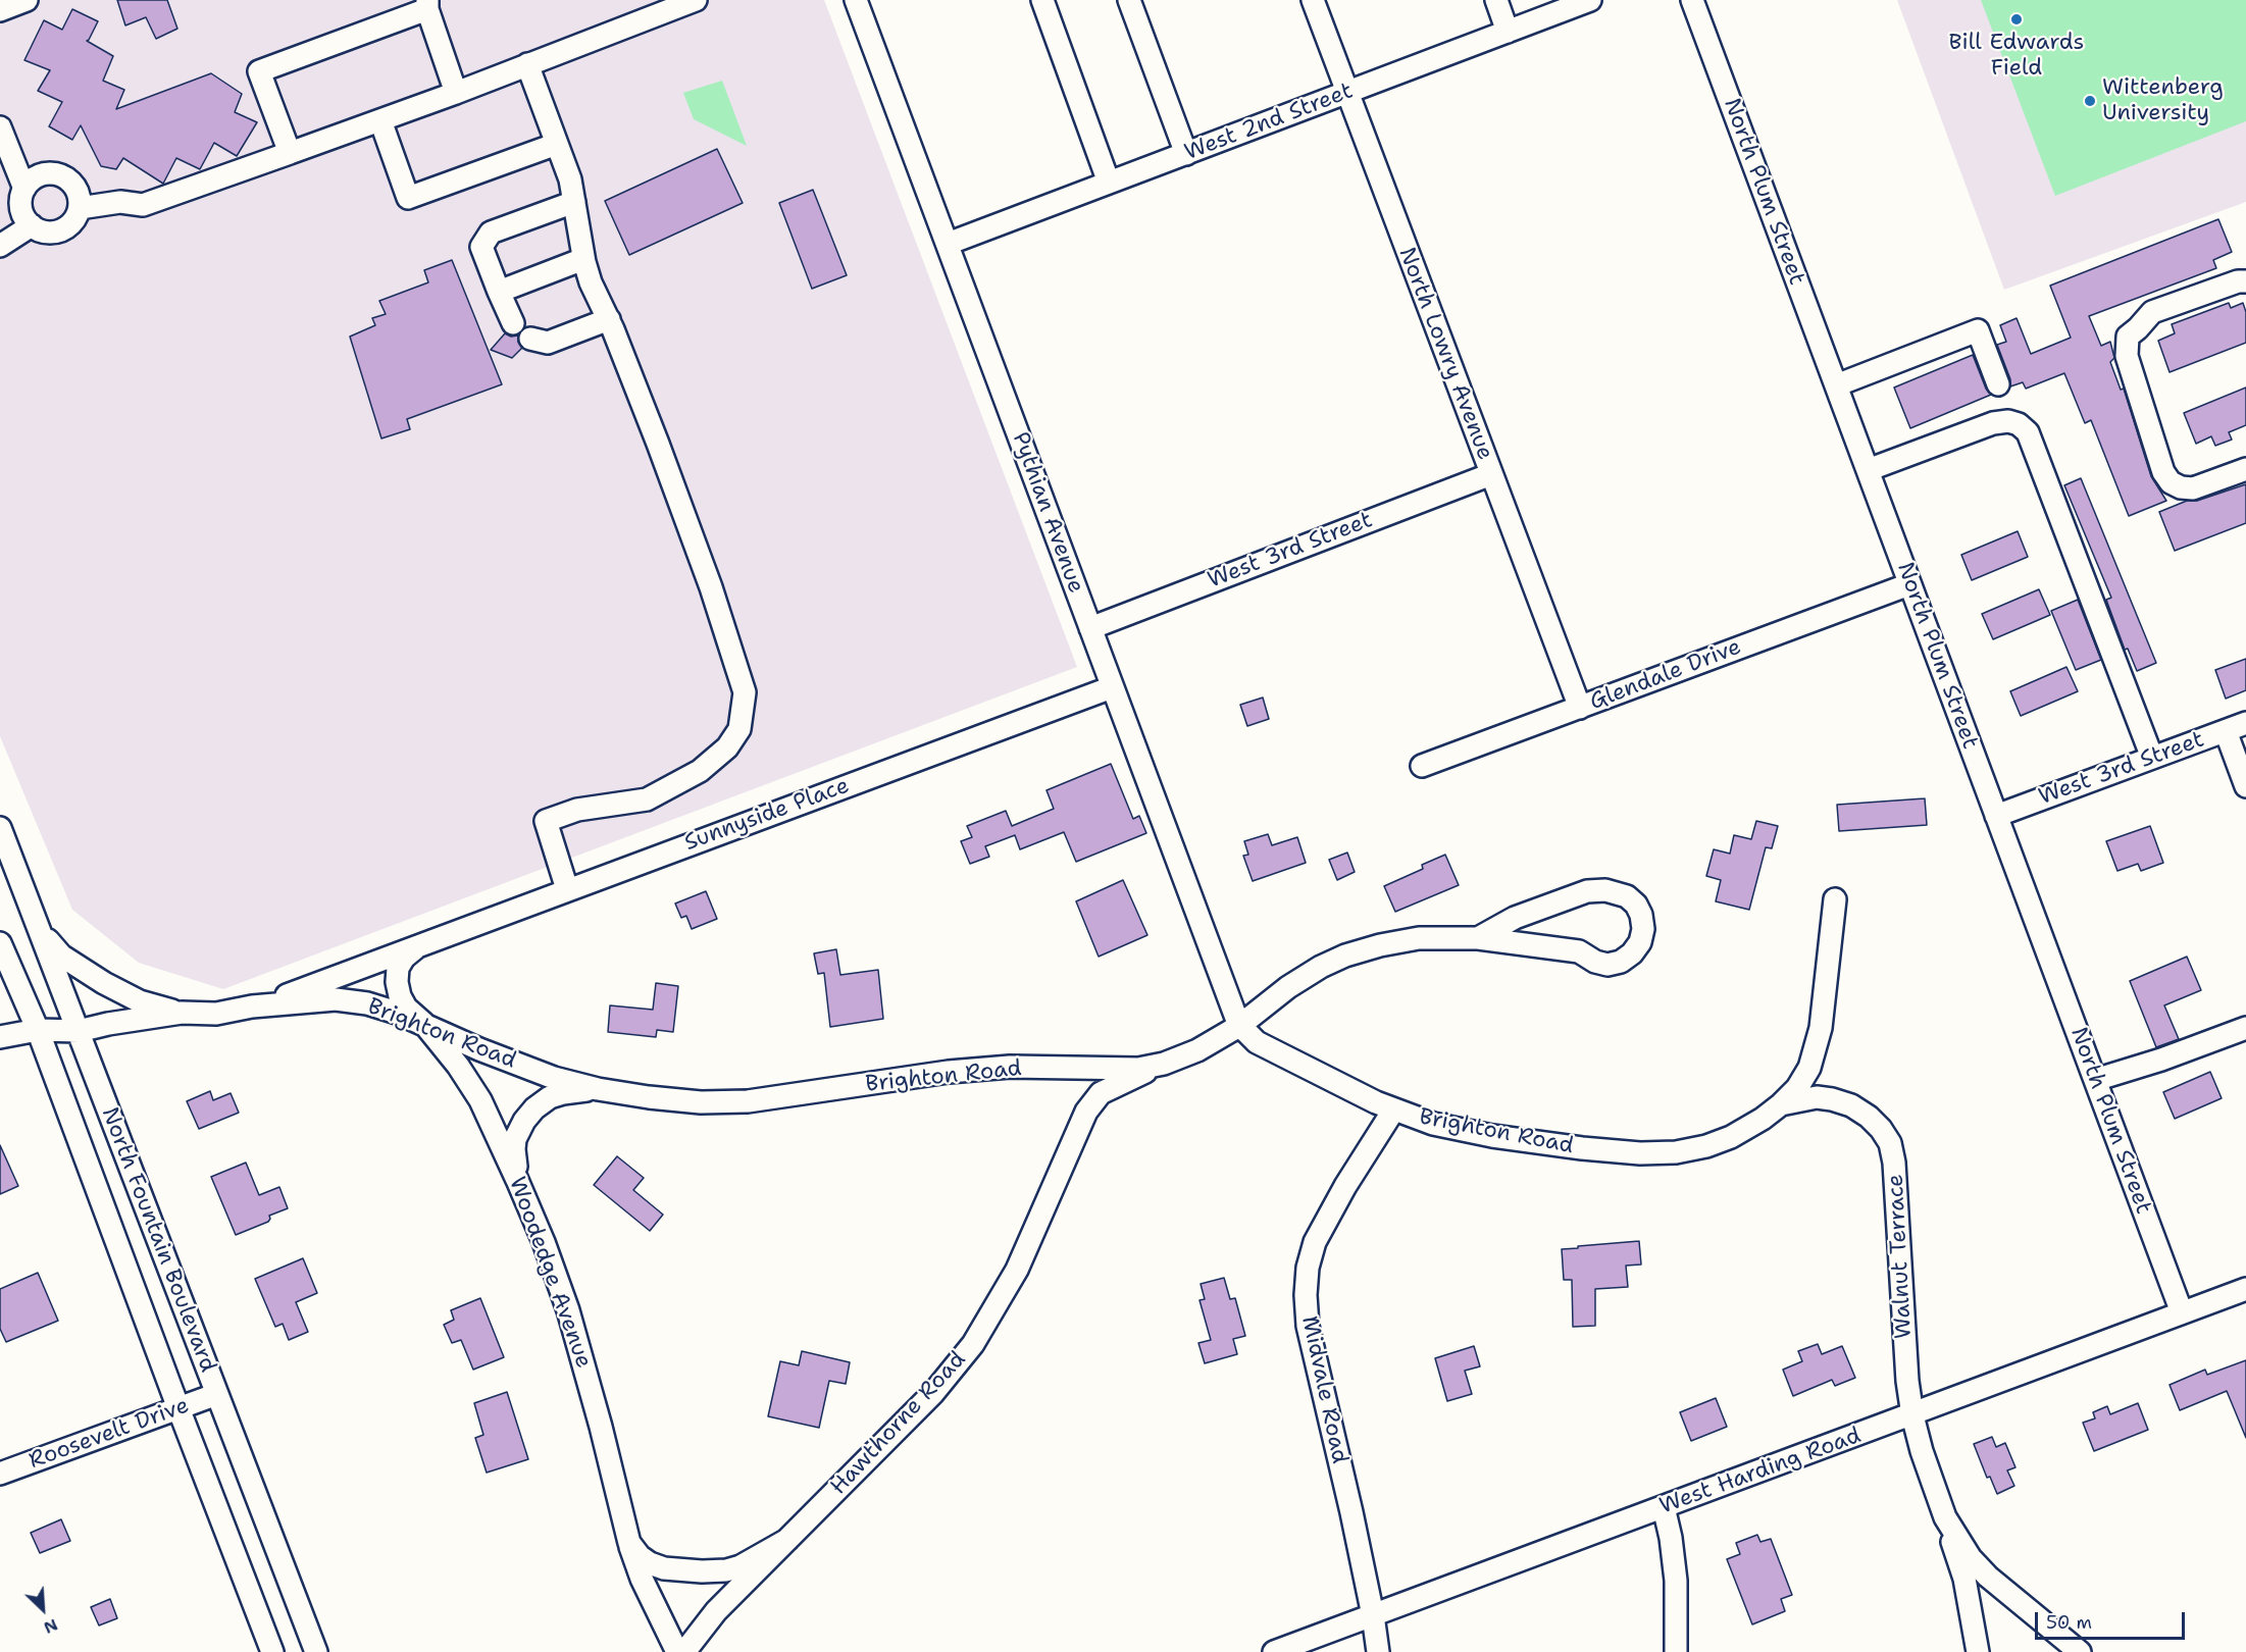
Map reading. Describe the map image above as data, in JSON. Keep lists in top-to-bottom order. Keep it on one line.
{"streets":{"street":["West 2nd Street","North Plum Street","North Lowry Avenue","Pythian Avenue","West 3rd Street","Glendale Drive","Sunnyside Place","Brighton Road","North Fountain Boulevard","Walnut Terrace","Woodedge Avenue","Midvale Road","Hawthorne Road","Roosevelt Drive","West Harding Road"]},"crossings":[["West 2nd Street","North Lowry Avenue"],["West 2nd Street","Pythian Avenue"],["North Plum Street","West 3rd Street"],["North Plum Street","Glendale Drive"],["North Plum Street","West Harding Road"],["North Lowry Avenue","West 3rd Street"],["North Lowry Avenue","Glendale Drive"],["Pythian Avenue","West 3rd Street"],["Pythian Avenue","Sunnyside Place"],["Pythian Avenue","Brighton Road"],["Sunnyside Place","Brighton Road"],["Sunnyside Place","Woodedge Avenue"],["Brighton Road","North Fountain Boulevard"],["Brighton Road","Walnut Terrace"],["Brighton Road","Woodedge Avenue"],["Brighton Road","Midvale Road"],["Brighton Road","Hawthorne Road"],["North Fountain Boulevard","Roosevelt Drive"],["Walnut Terrace","West Harding Road"],["Midvale Road","West Harding Road"]],"places":["Bill Edwards Field","Wittenberg University"],"scale_bar":"50 m","north":"bottom right"}
